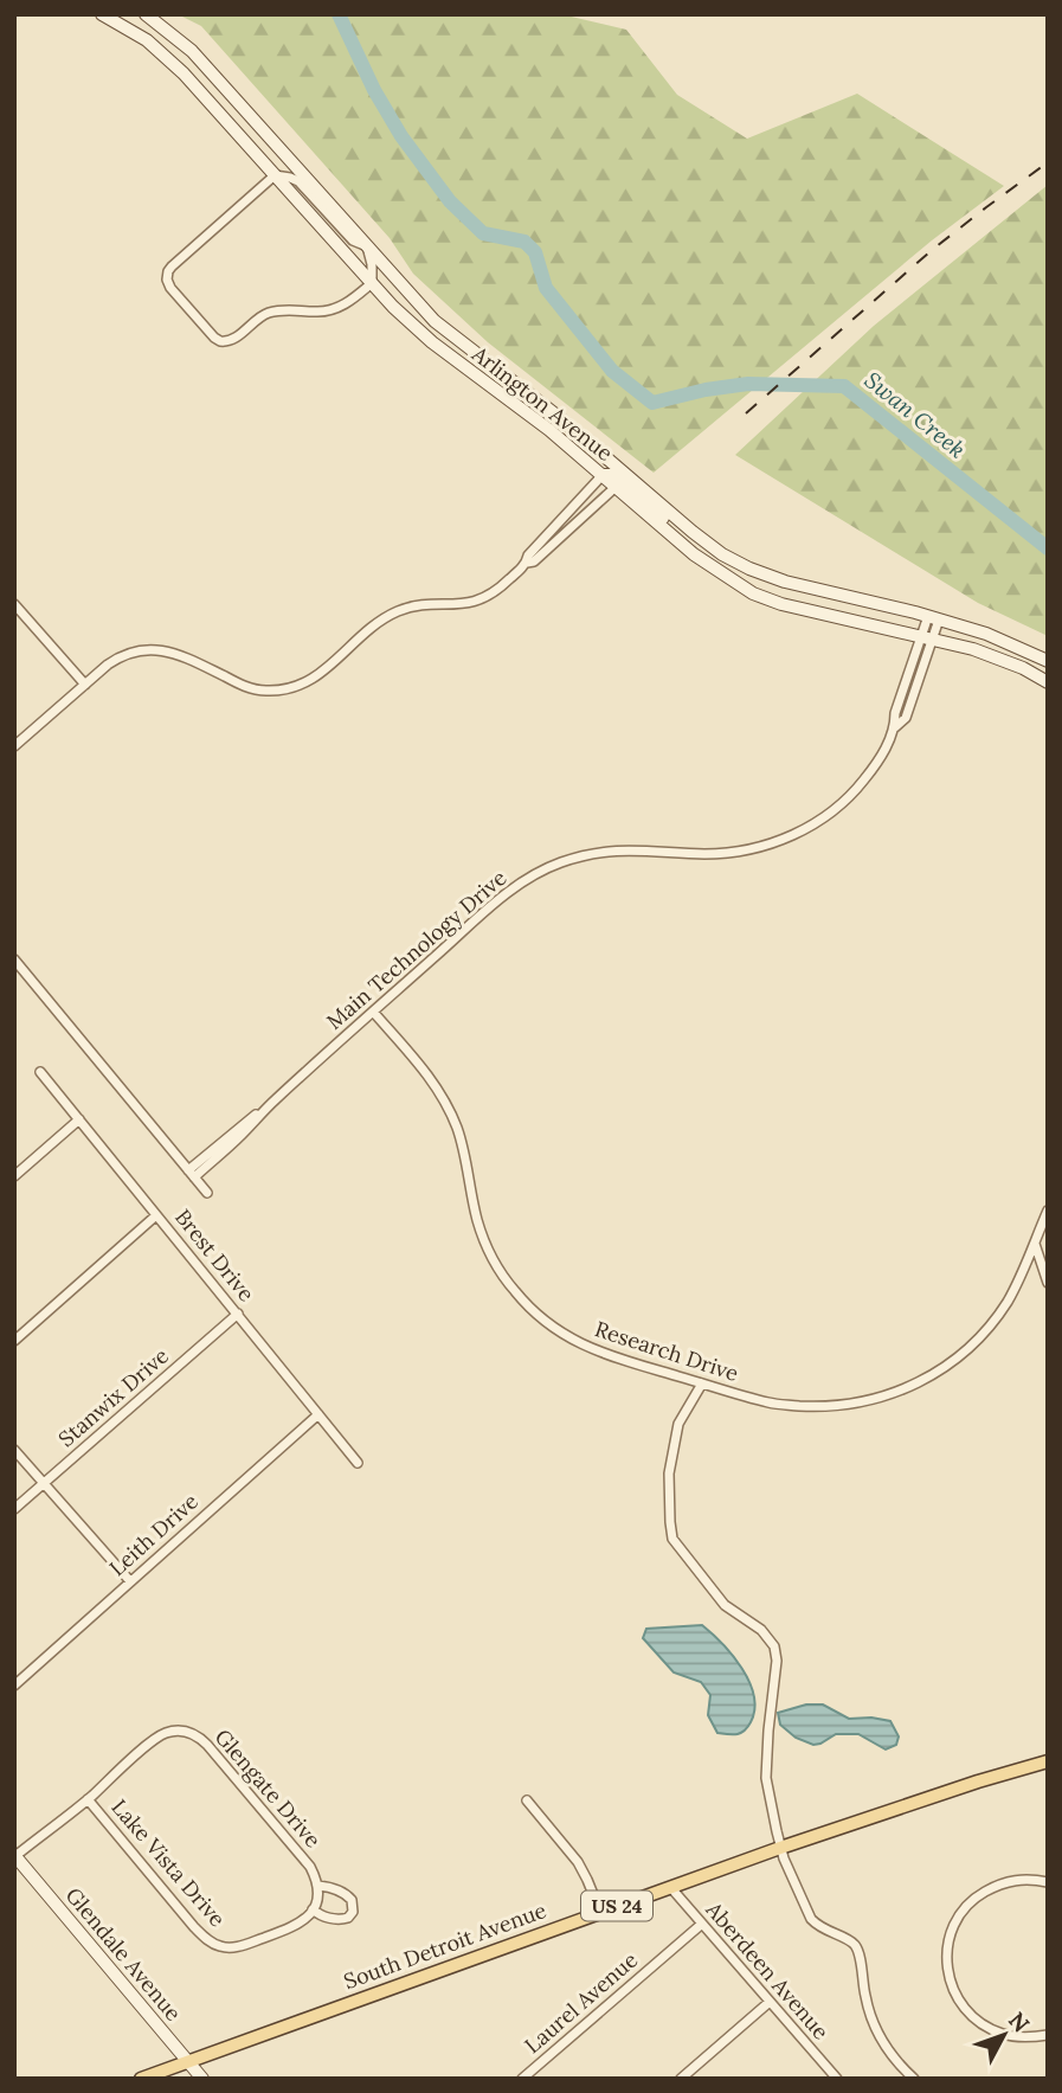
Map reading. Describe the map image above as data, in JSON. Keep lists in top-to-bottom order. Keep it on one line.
{"streets":{"main road":["US 24","South Detroit Avenue"],"street":["Arlington Avenue","Main Technology Drive","Brest Drive","Research Drive","Stanwix Drive","Leith Drive","Glengate Drive","Lake Vista Drive","Glendale Avenue","Aberdeen Avenue","Laurel Avenue"]},"crossings":[["Arlington Avenue","Main Technology Drive"],["Main Technology Drive","Research Drive"],["Brest Drive","Stanwix Drive"],["Brest Drive","Leith Drive"],["Glengate Drive","Lake Vista Drive"],["South Detroit Avenue","Glendale Avenue"],["South Detroit Avenue","Aberdeen Avenue"],["Aberdeen Avenue","Laurel Avenue"]],"water":["Swan Creek"],"north":"top right"}
